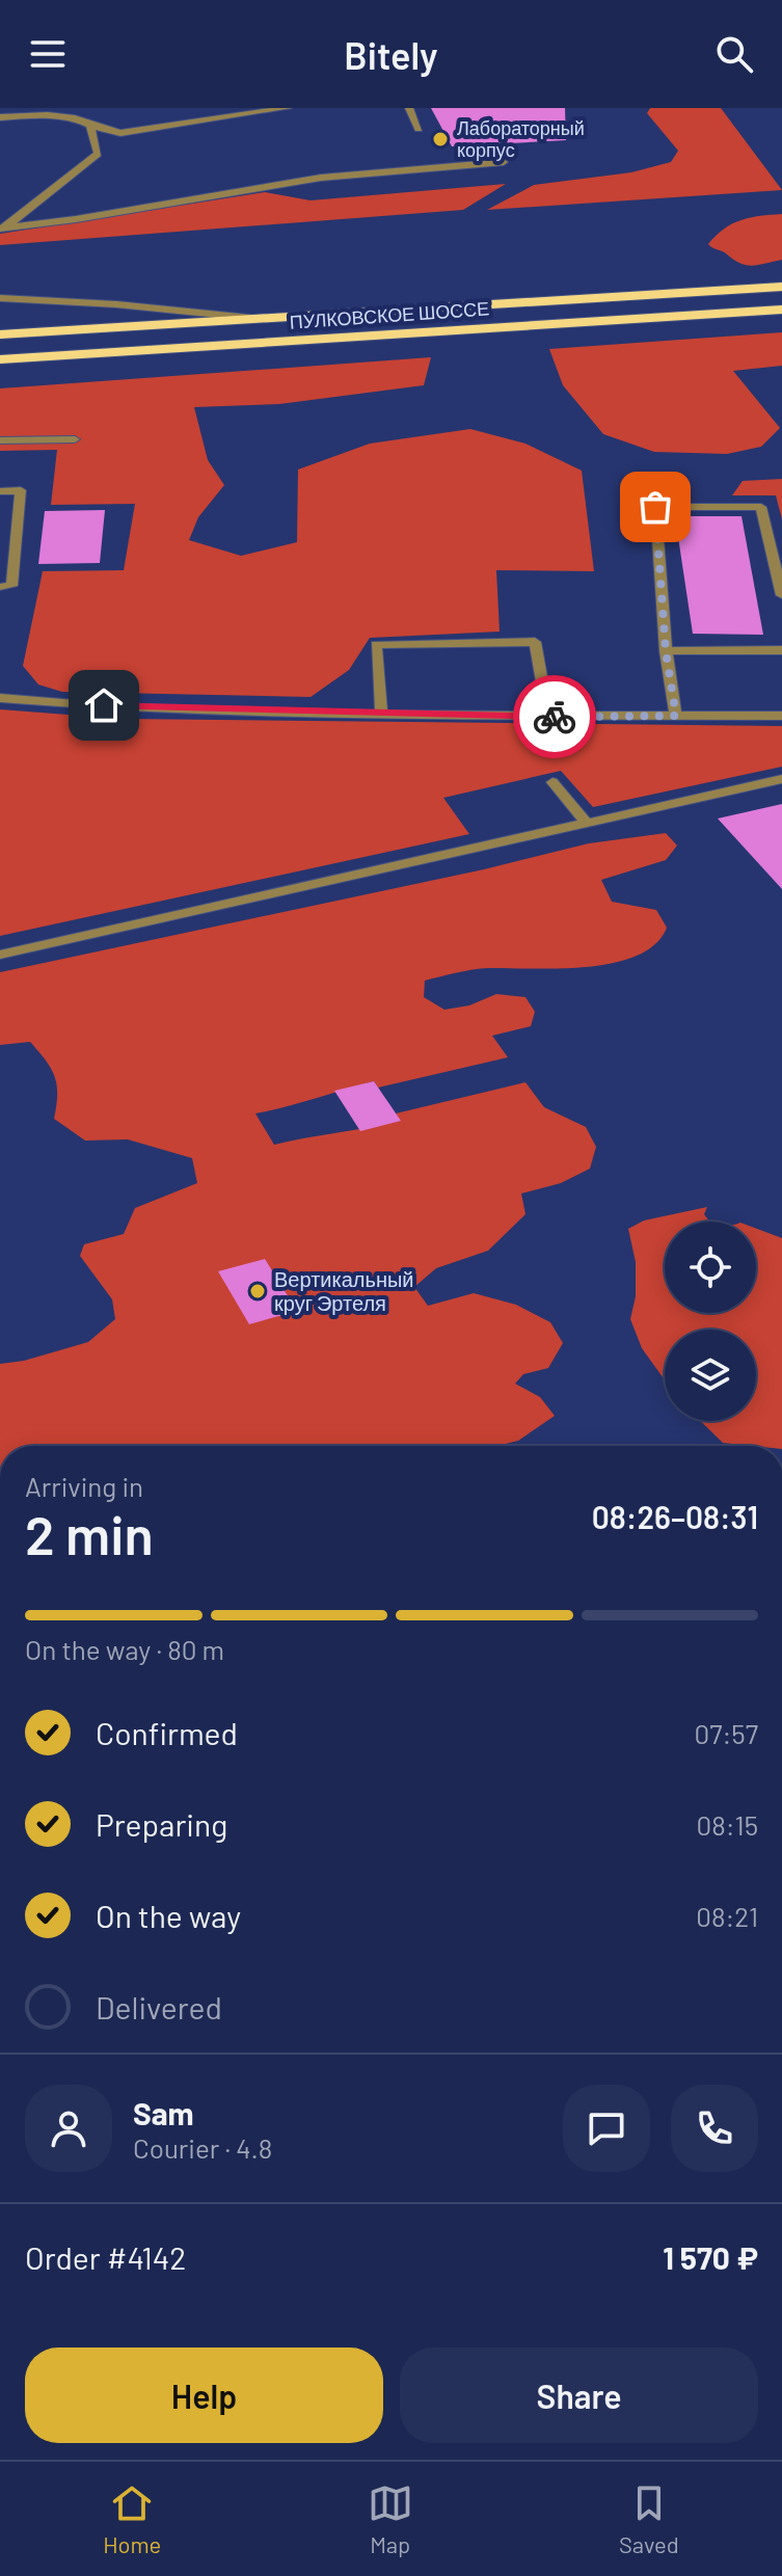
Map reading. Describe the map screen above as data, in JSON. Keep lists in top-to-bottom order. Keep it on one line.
{"streets":{"highway":["ПУЛКОВСКОЕ ШОССЕ"]},"places":["Лабораторный корпус","Вертикальный круг Эртеля"],"page":{"header":"Bitely","heading":["2 min","Arriving in","08:26–08:31"],"panel":["Sam","Courier · 4.8","Order #4142","1 570 ₽"],"bar":"On the way · 80 m","list":[["Confirmed","07:57"],["Preparing","08:15"],["On the way","08:21"],"Delivered"],"buttons":["Help","Share"],"tabs":["Home","Map","Saved"]}}
